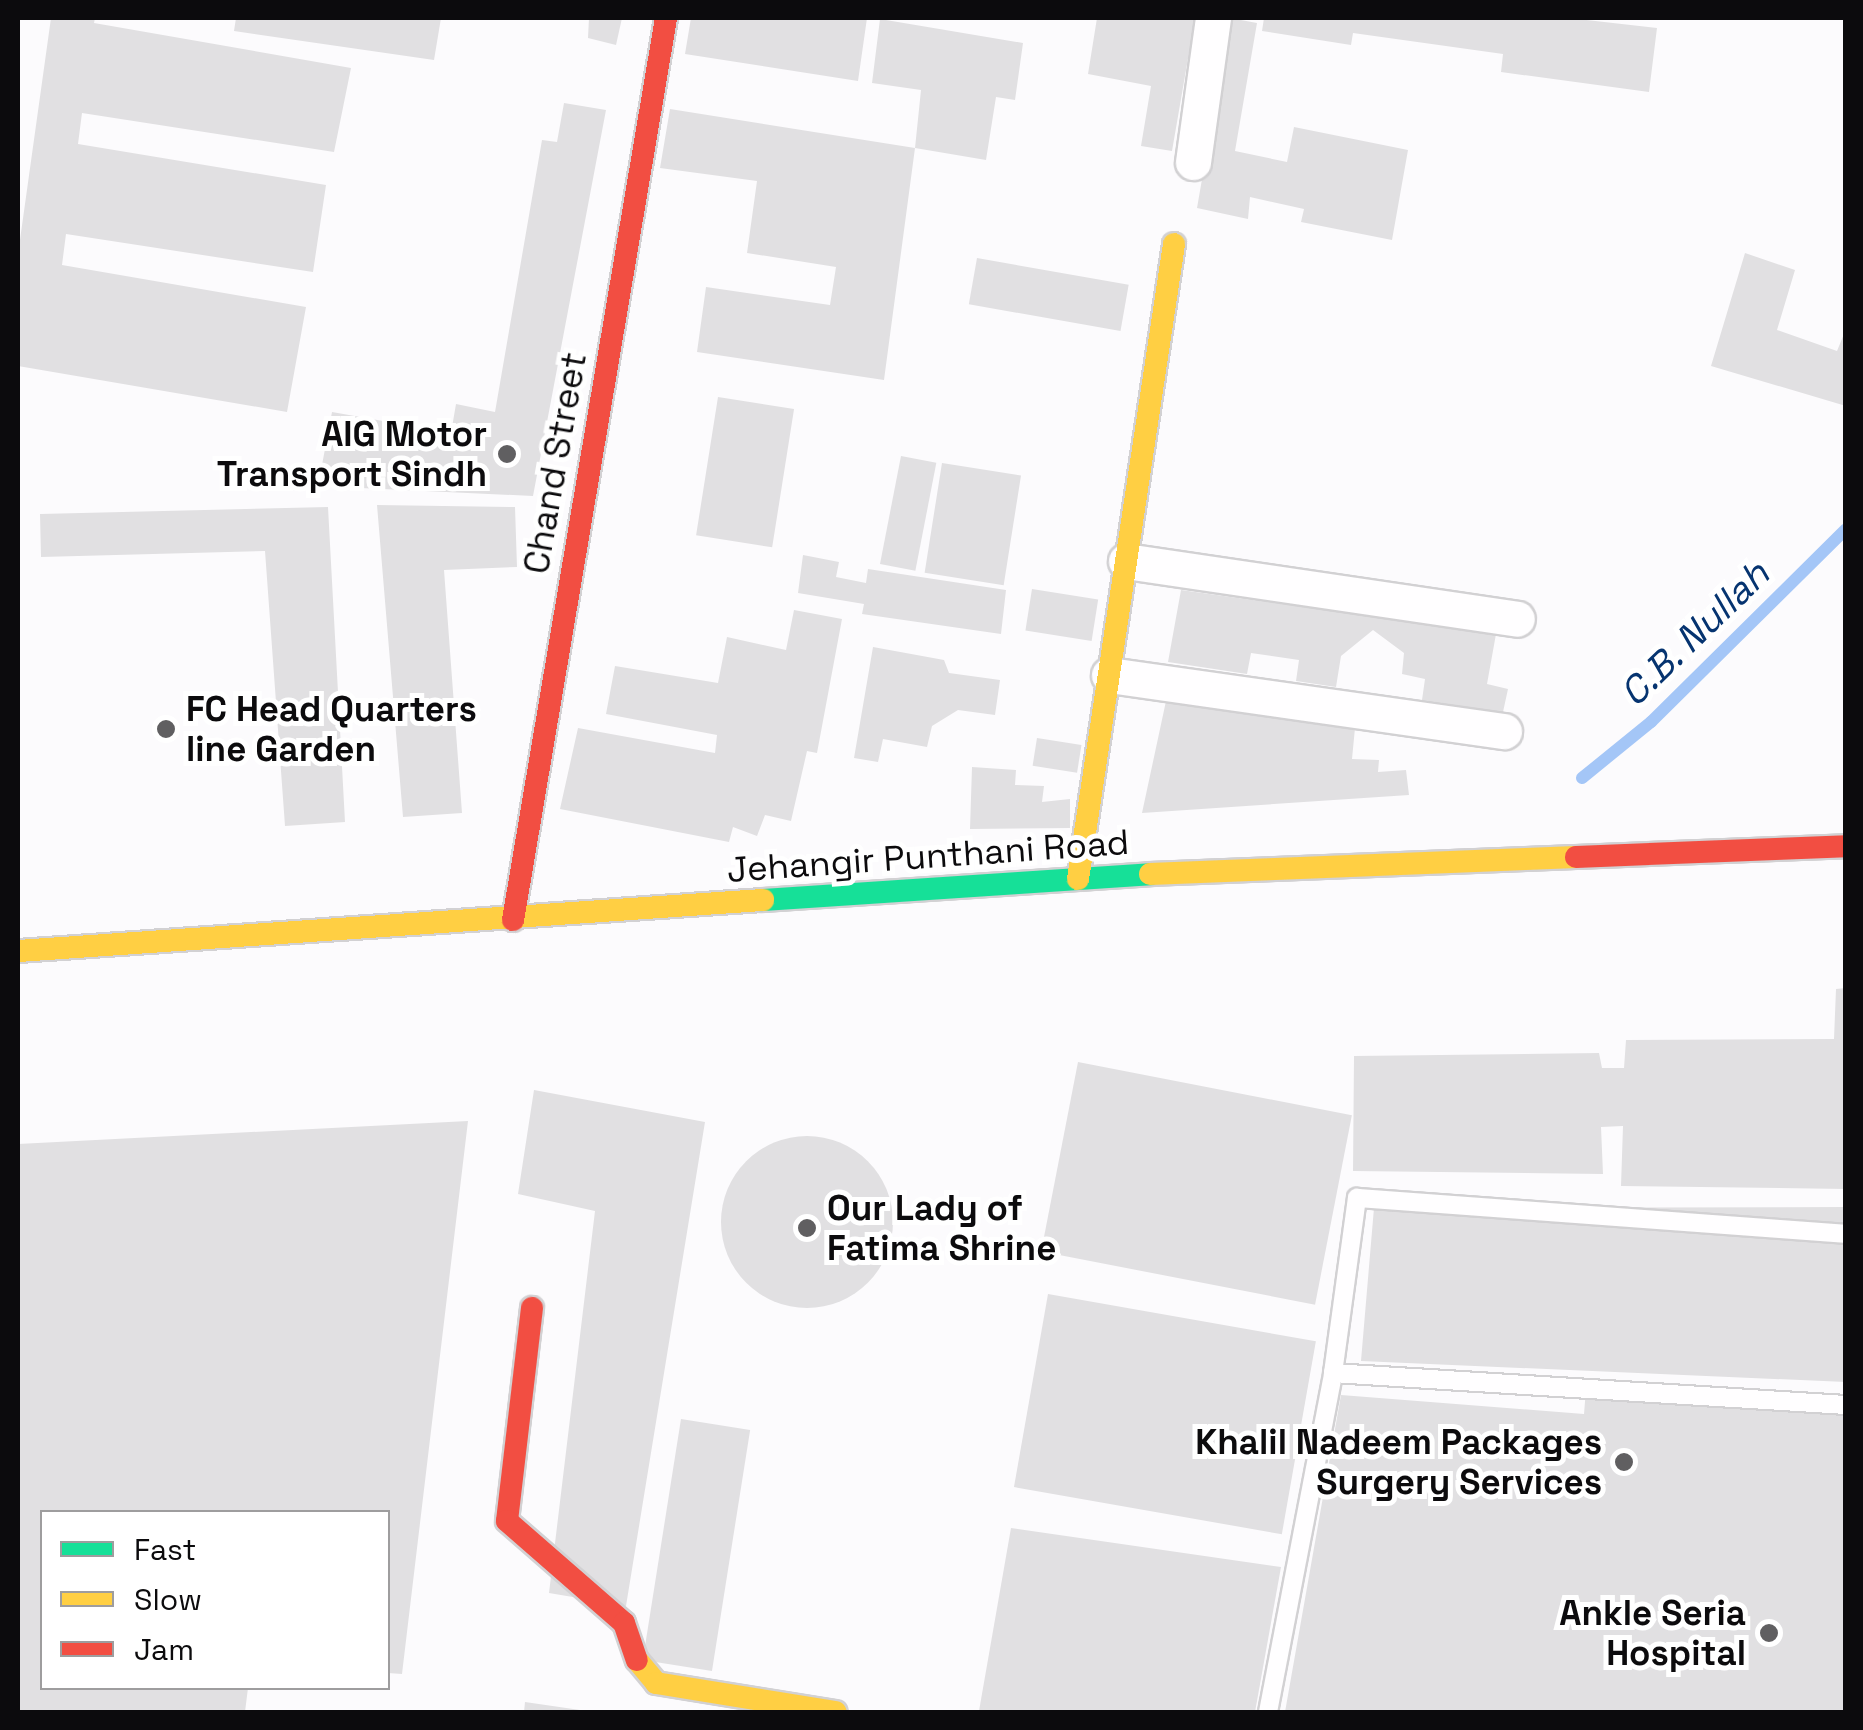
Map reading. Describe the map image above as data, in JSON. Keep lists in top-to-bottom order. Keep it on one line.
{"streets":{"street":["Chand Street","Jehangir Punthani Road"]},"crossings":[["Chand Street","Jehangir Punthani Road"]],"water":["C.B. Nullah"],"places":["AIG Motor Transport Sindh","FC Head Quarters line Garden","Our Lady of Fatima Shrine","Khalil Nadeem Packages Surgery Services","Ankle Seria Hospital"],"legend":["Fast","Slow","Jam"]}
